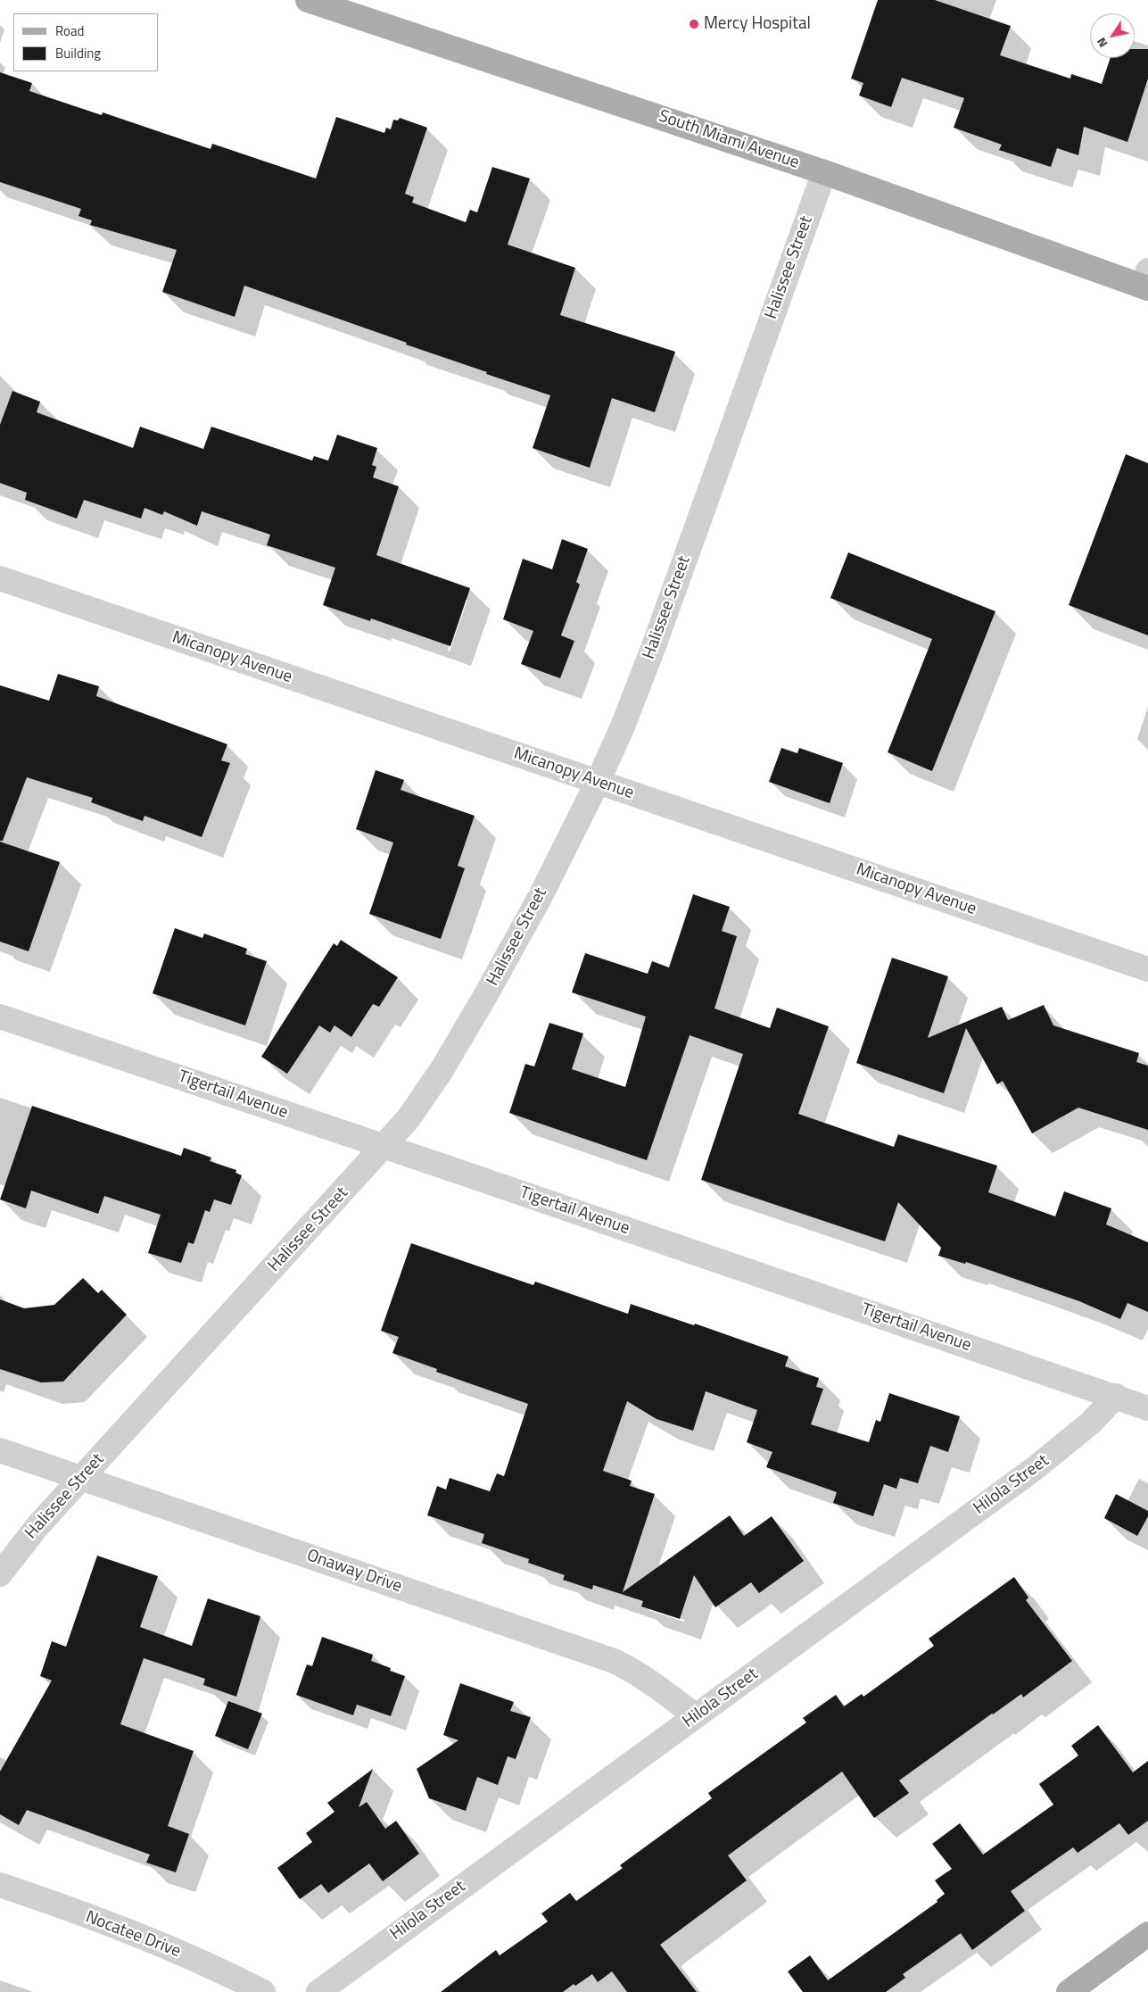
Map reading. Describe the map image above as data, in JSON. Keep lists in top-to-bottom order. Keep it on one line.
{"streets":{"main road":["South Miami Avenue"],"street":["Halissee Street","Micanopy Avenue","Tigertail Avenue","Hilola Street","Onaway Drive","Nocatee Drive"]},"crossings":[["South Miami Avenue","Halissee Street"],["Halissee Street","Micanopy Avenue"],["Halissee Street","Tigertail Avenue"],["Halissee Street","Onaway Drive"],["Tigertail Avenue","Hilola Street"],["Hilola Street","Onaway Drive"]],"places":["Mercy Hospital"],"legend":["Road","Building"],"north":"bottom left"}
